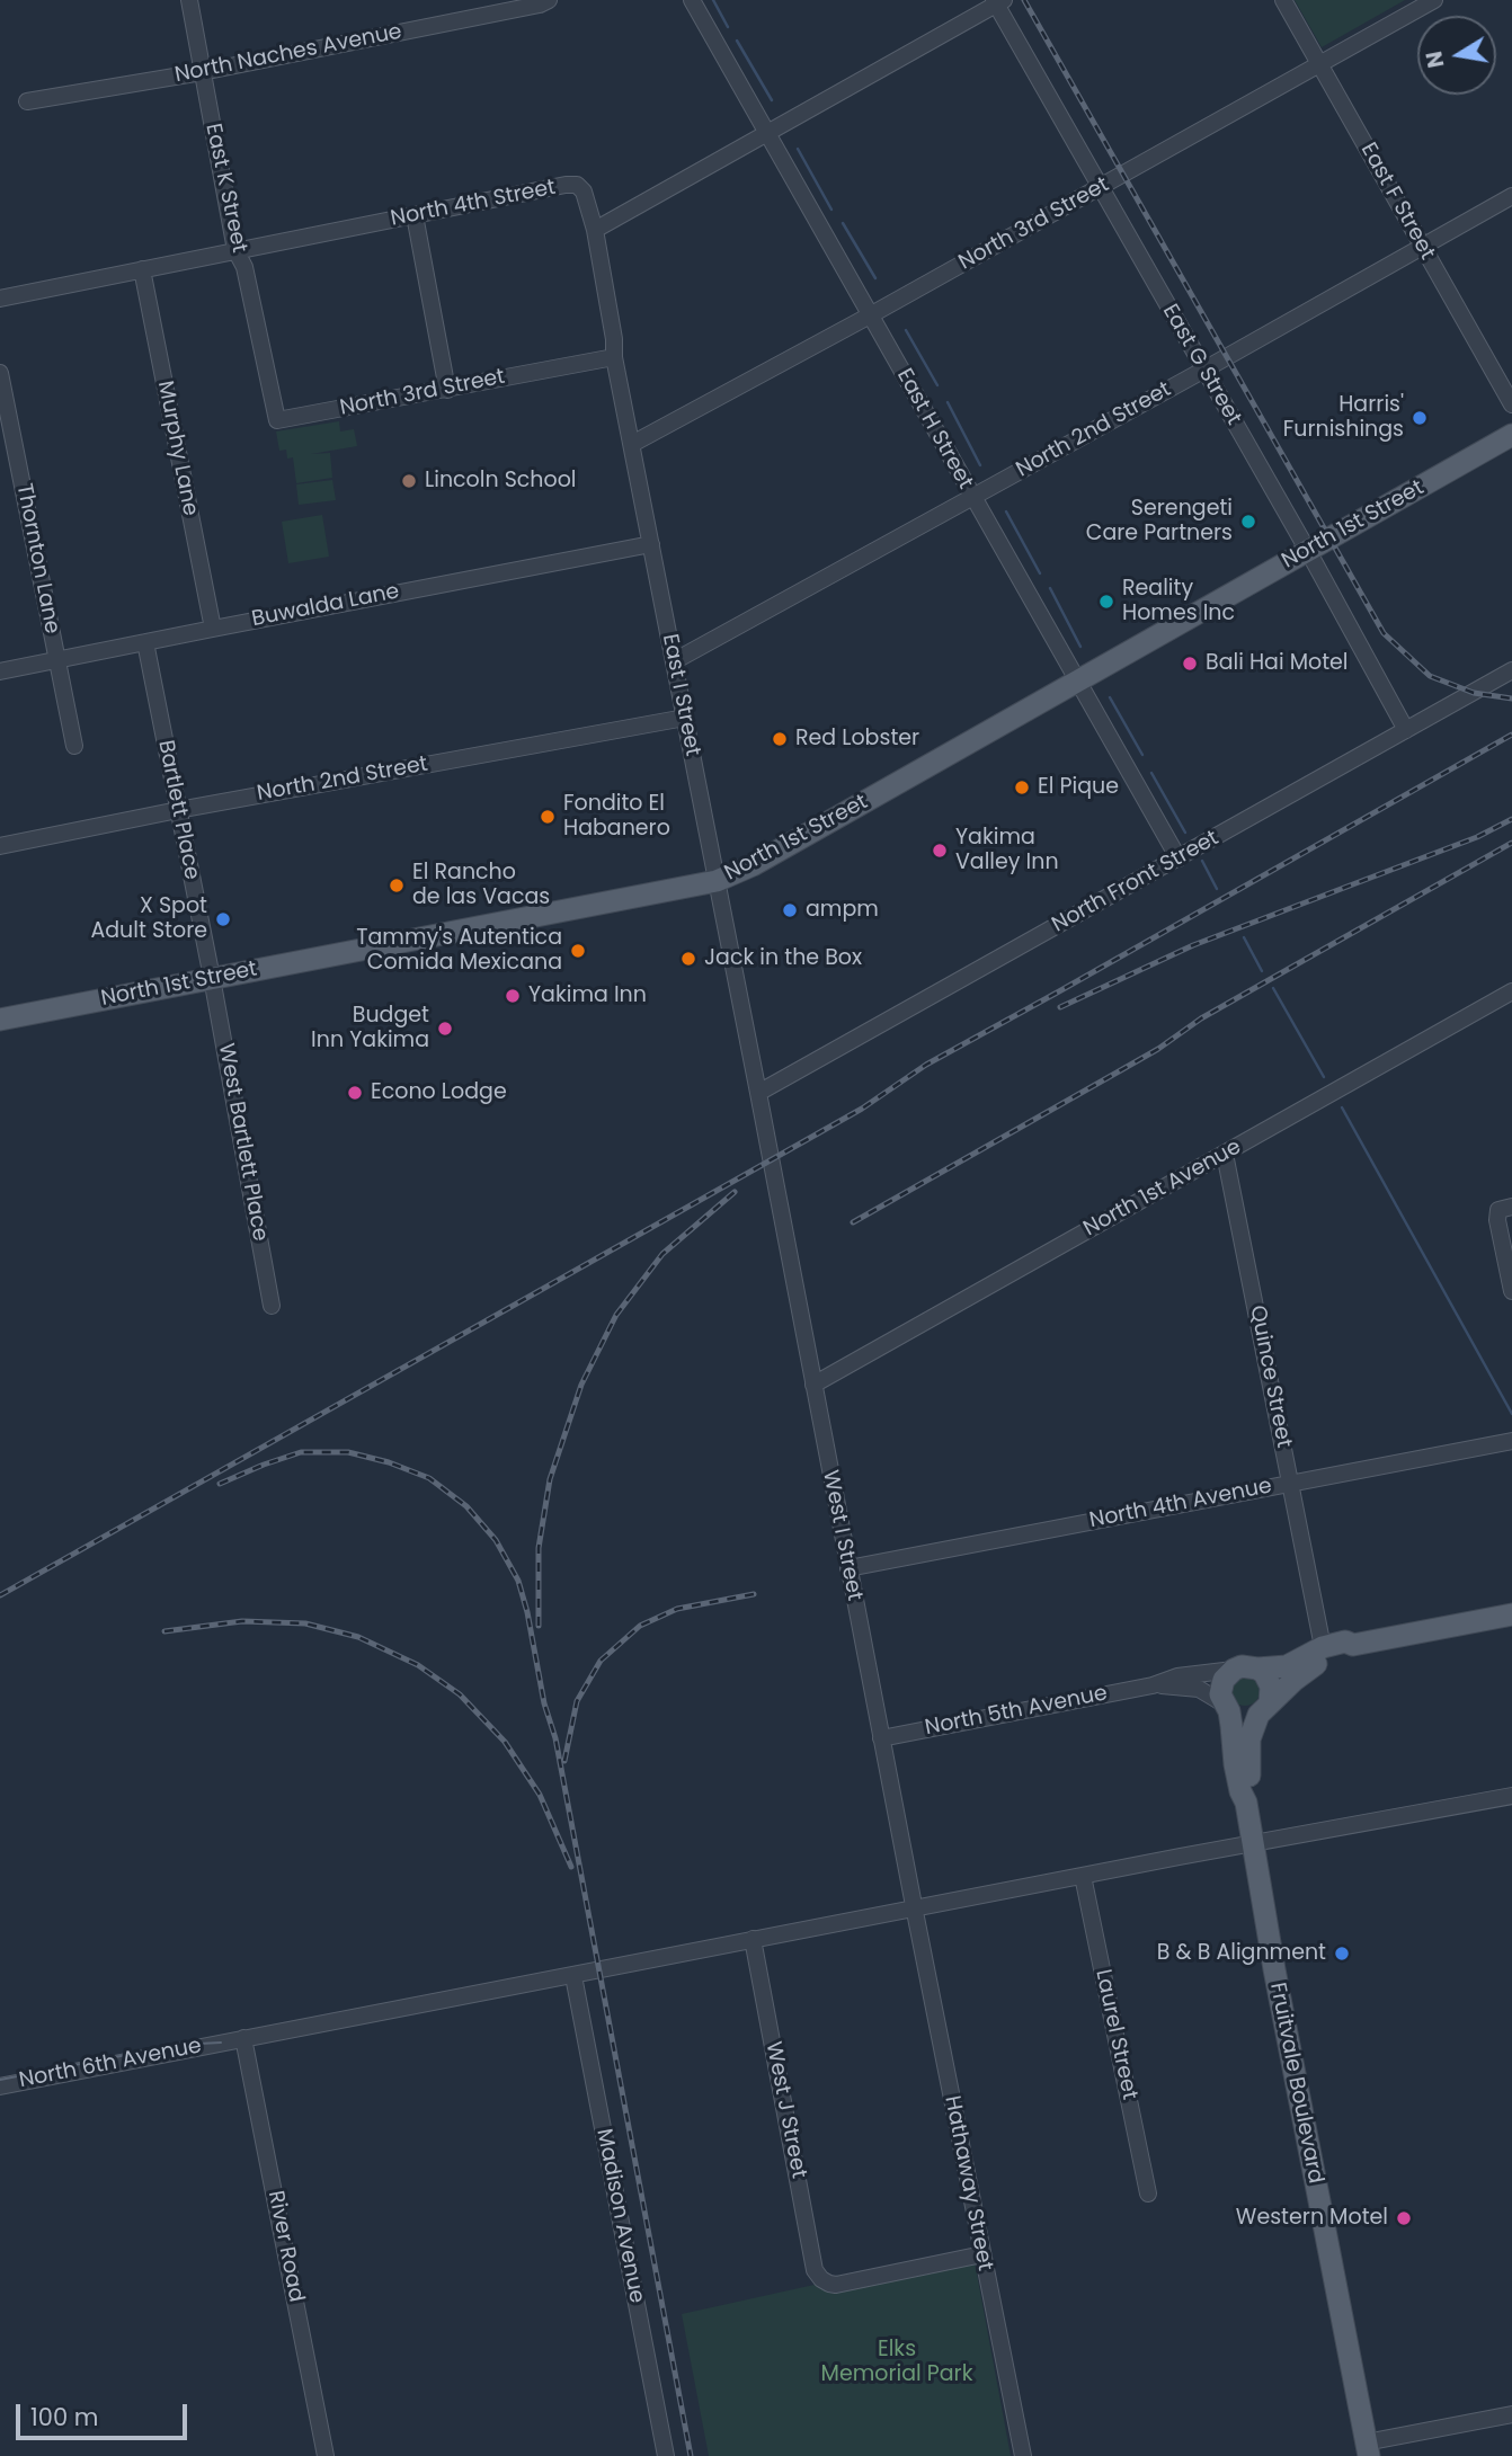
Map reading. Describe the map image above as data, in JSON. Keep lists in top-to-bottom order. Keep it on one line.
{"streets":{"main road":["North 1st Street","Fruitvale Boulevard"],"street":["North Naches Avenue","East K Street","East F Street","North 4th Street","North 3rd Street","East G Street","East H Street","North 2nd Street","Murphy Lane","Thornton Lane","Buwalda Lane","East I Street","Bartlett Place","North Front Street","West Bartlett Place","North 1st Avenue","Quince Street","North 4th Avenue","West I Street","North 5th Avenue","Laurel Street","North 6th Avenue","West J Street","Hathaway Street","Madison Avenue","River Road"]},"crossings":[["North Naches Avenue","East K Street"],["East K Street","North 4th Street"],["East K Street","North 3rd Street"],["East F Street","North 3rd Street"],["East F Street","North 2nd Street"],["North 4th Street","Murphy Lane"],["North 4th Street","East I Street"],["North 3rd Street","East G Street"],["North 3rd Street","East H Street"],["North 3rd Street","East I Street"],["East G Street","North 2nd Street"],["East G Street","North 1st Street"],["East G Street","North Front Street"],["East H Street","North 2nd Street"],["East H Street","North 1st Street"],["East H Street","North Front Street"],["North 2nd Street","East I Street"],["North 2nd Street","Bartlett Place"],["Murphy Lane","Buwalda Lane"],["North 1st Street","East I Street"],["North 1st Street","Bartlett Place"],["North 1st Street","West Bartlett Place"],["Thornton Lane","Buwalda Lane"],["Buwalda Lane","East I Street"],["Buwalda Lane","Bartlett Place"],["East I Street","North Front Street"],["East I Street","West I Street"],["Bartlett Place","West Bartlett Place"],["North 1st Avenue","Quince Street"],["North 1st Avenue","West I Street"],["Quince Street","North 4th Avenue"],["North 4th Avenue","West I Street"],["West I Street","North 5th Avenue"],["West I Street","North 6th Avenue"],["West I Street","Hathaway Street"],["North 5th Avenue","Fruitvale Boulevard"],["Laurel Street","North 6th Avenue"],["North 6th Avenue","Fruitvale Boulevard"],["North 6th Avenue","West J Street"],["North 6th Avenue","Hathaway Street"],["North 6th Avenue","Madison Avenue"],["North 6th Avenue","River Road"],["West J Street","Hathaway Street"]],"parks":["Elks Memorial Park"],"places":["Harris' Furnishings","Lincoln School","Serengeti Care Partners","Reality Homes Inc","Bali Hai Motel","Red Lobster","El Pique","Fondito El Habanero","Yakima Valley Inn","El Rancho de las Vacas","ampm","X Spot Adult Store","Tammy's Autentica Comida Mexicana","Jack in the Box","Yakima Inn","Budget Inn Yakima","Econo Lodge","B & B Alignment","Western Motel"],"scale_bar":"100 m","north":"left"}
